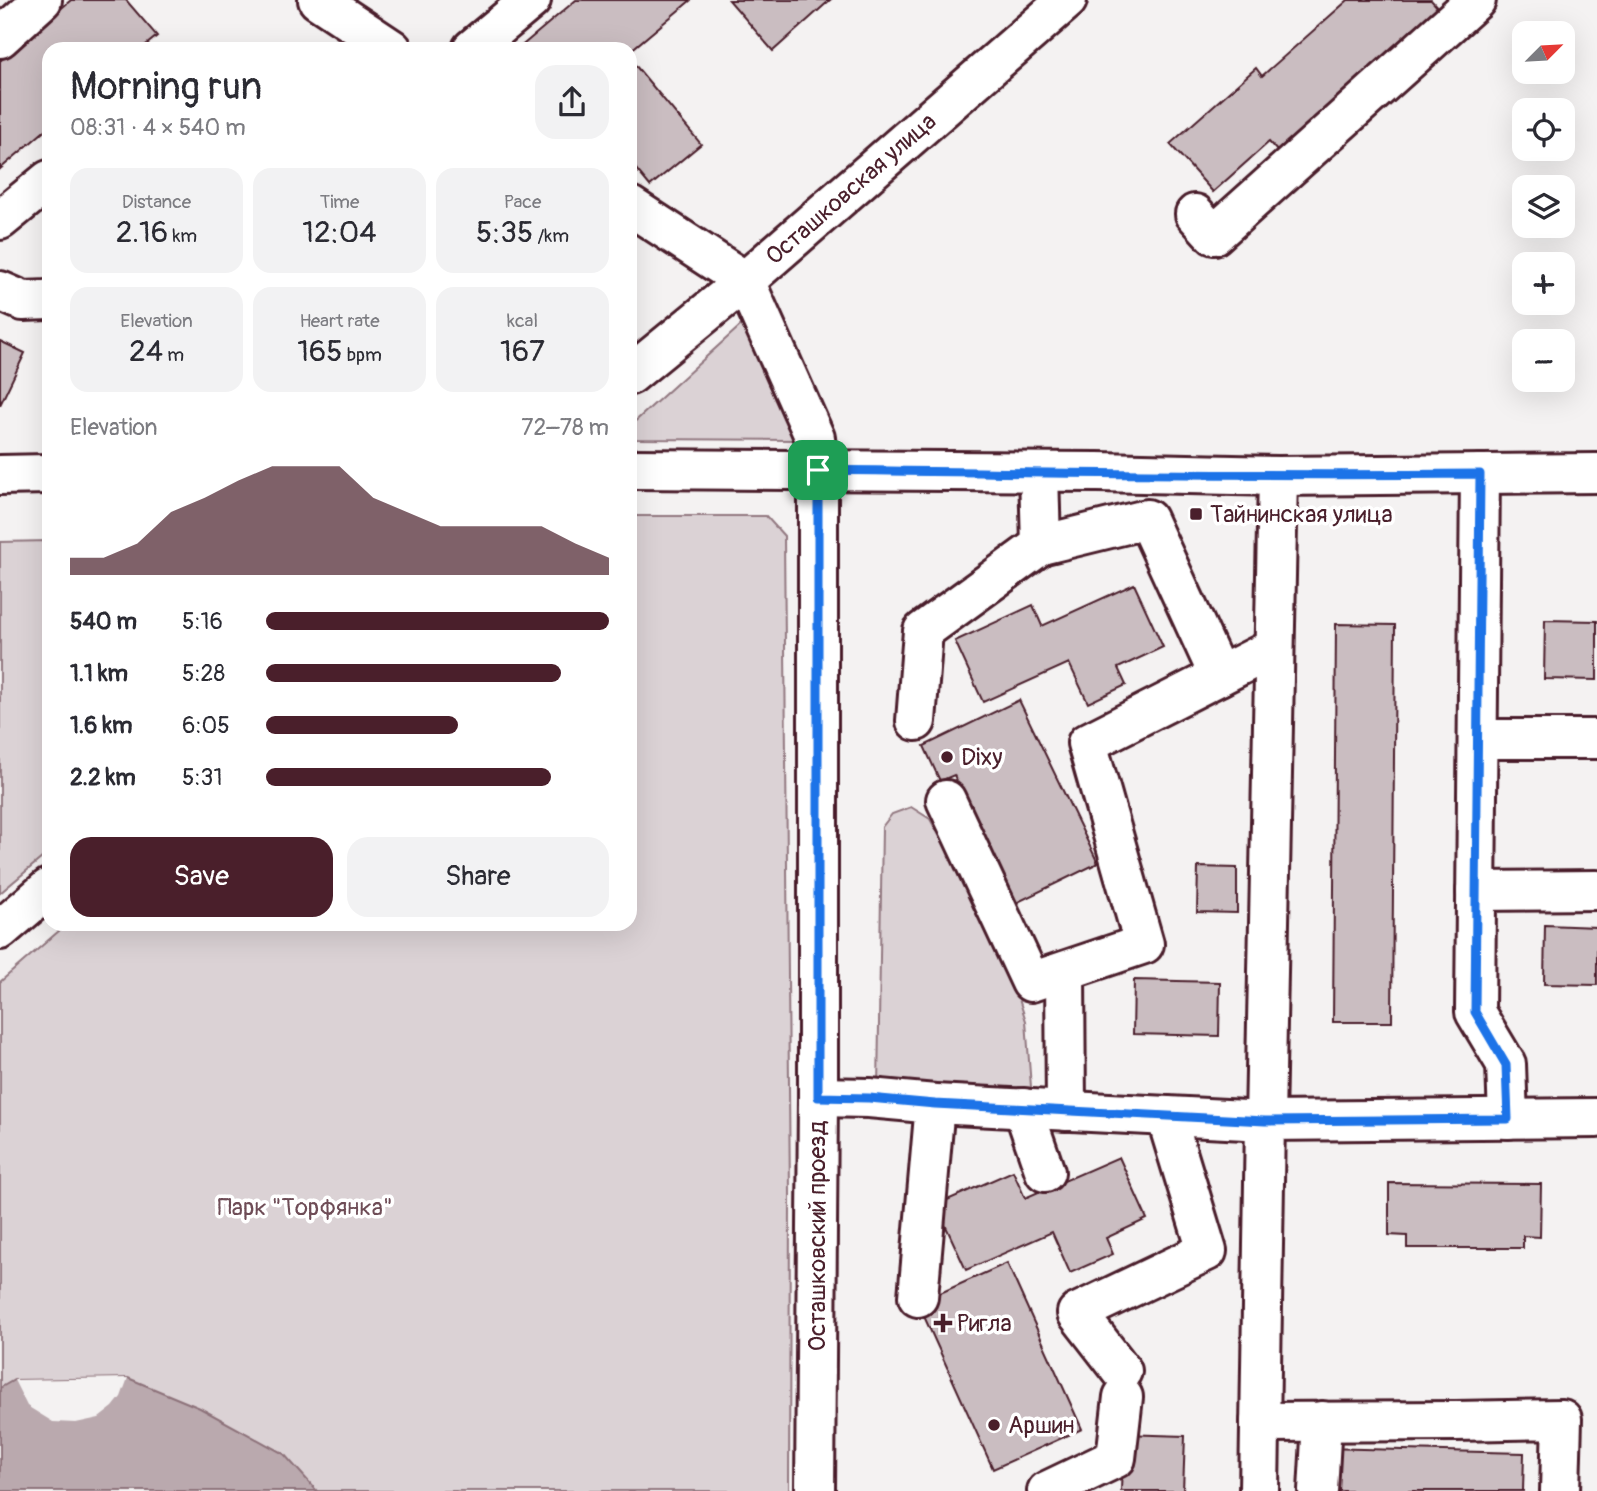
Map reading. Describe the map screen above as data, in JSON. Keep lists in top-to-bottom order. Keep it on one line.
{"streets":{"street":["Осташковская улица","Осташковский проезд"]},"crossings":[["Осташковская улица","Осташковский проезд"]],"parks":["Парк \"Торфянка\""],"places":{"transit":["Тайнинская улица"],"other":["Dixy","Аршин"],"health":["Ригла"]},"north":"top right","page":{"map_buttons":["+","−"],"heading":["Morning run","08:31 · 4 × 540 m"],"stats":[["Distance","2.16 km"],["Time","12:04"],["Pace","5:35 /km"],["Elevation","24 m"],["Heart rate","165 bpm"],["kcal","167"]],"chart":["Elevation","72–78 m"],"list":[{"name":"540 m","note":"5:16"},{"name":"1.1 km","note":"5:28"},{"name":"1.6 km","note":"6:05"},{"name":"2.2 km","note":"5:31"}],"buttons":["Save","Share"]}}
